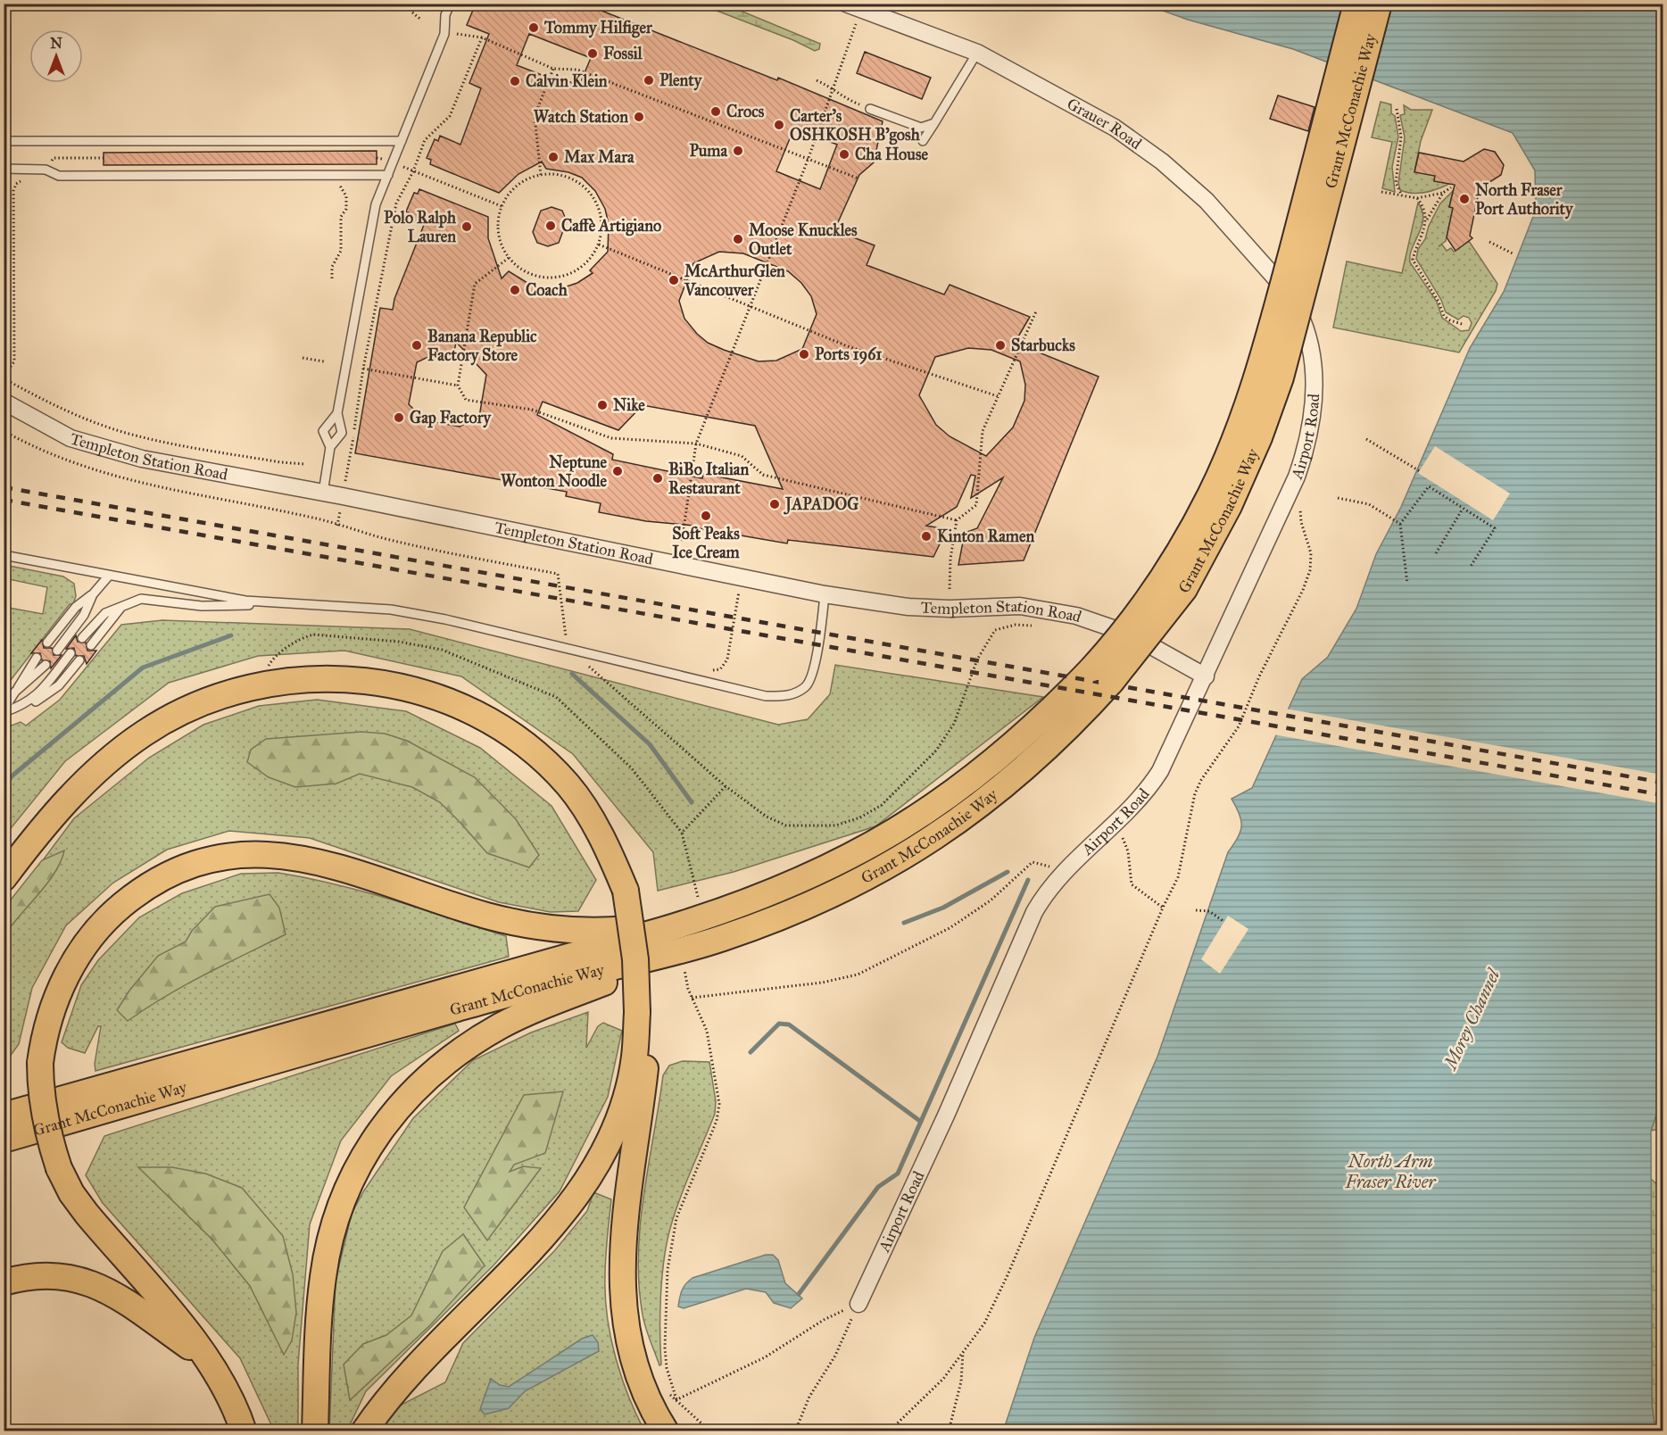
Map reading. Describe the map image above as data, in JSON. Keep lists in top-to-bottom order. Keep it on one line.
{"streets":{"main road":["Grant McConachie Way"],"street":["Grauer Road","Airport Road","Templeton Station Road"]},"crossings":[["Grauer Road","Airport Road"],["Airport Road","Templeton Station Road"]],"water":["Morey Channel","North Arm Fraser River"],"places":["Tommy Hilfiger","Fossil","Plenty","Calvin Klein","Crocs","Watch Station","Carter's OSHKOSH B'gosh","Puma","Cha House","Max Mara","North Fraser Port Authority","Caffè Artigiano","Polo Ralph Lauren","Moose Knuckles Outlet","McArthurGlen Vancouver","Coach","Banana Republic Factory Store","Starbucks","Ports 1961","Nike","Gap Factory","Neptune Wonton Noodle","BiBo Italian Restaurant","JAPADOG","Soft Peaks Ice Cream","Kinton Ramen"],"north":"top"}
